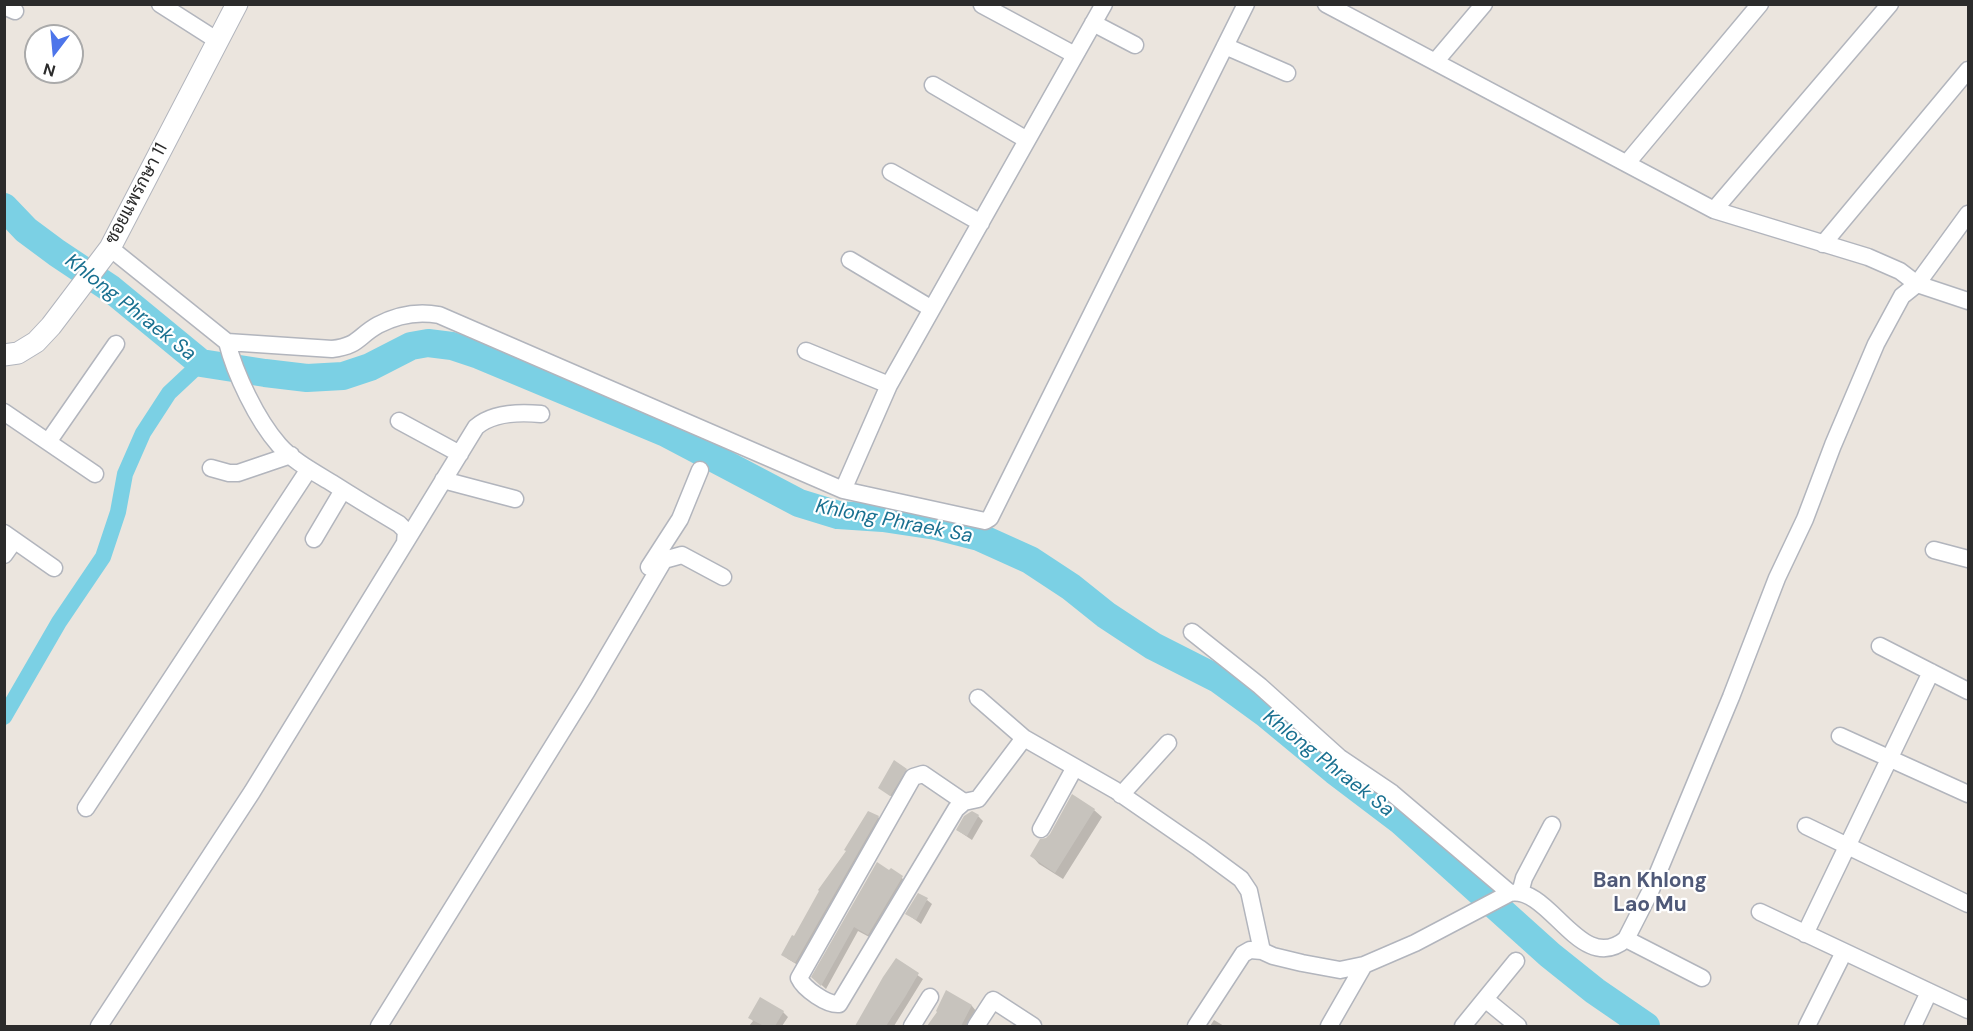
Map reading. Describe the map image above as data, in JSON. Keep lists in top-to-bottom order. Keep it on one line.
{"streets":{"street":["ซอยแพรกษา 11"]},"districts":["Ban Khlong Lao Mu"],"water":["Khlong Phraek Sa"],"north":"bottom"}
